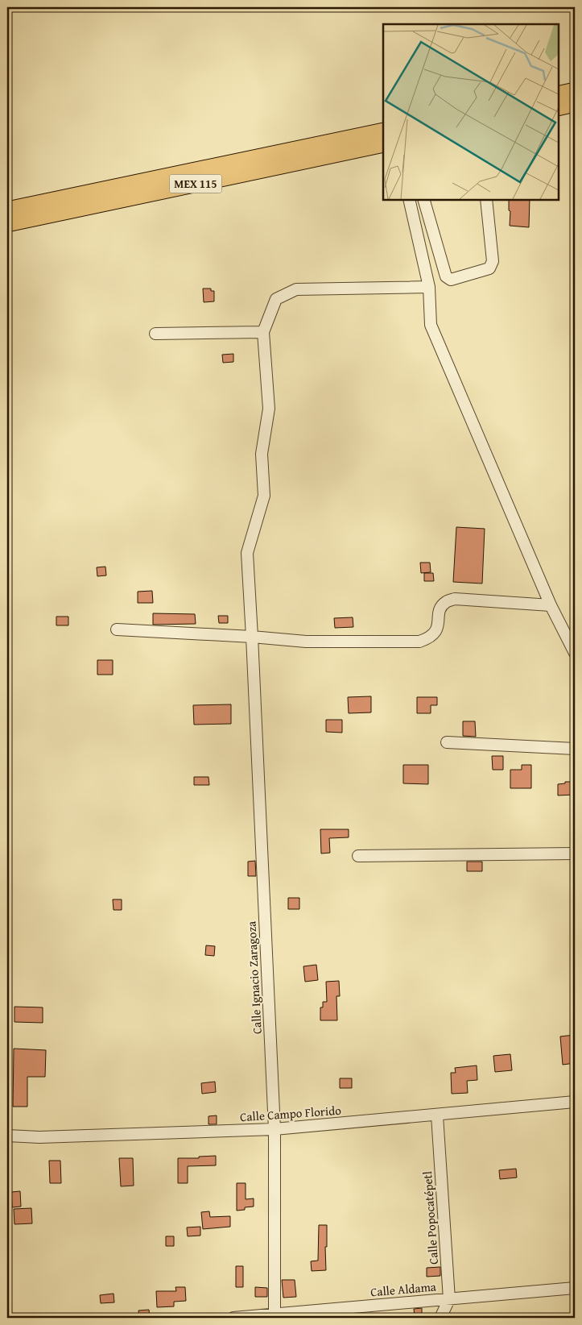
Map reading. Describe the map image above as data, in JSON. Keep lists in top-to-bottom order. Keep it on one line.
{"streets":{"main road":["MEX 115"],"street":["Calle Ignacio Zaragoza","Calle Campo Florido","Calle Popocatépetl","Calle Aldama"]},"crossings":[["Calle Ignacio Zaragoza","Calle Campo Florido"],["Calle Ignacio Zaragoza","Calle Aldama"],["Calle Campo Florido","Calle Popocatépetl"],["Calle Popocatépetl","Calle Aldama"]]}
